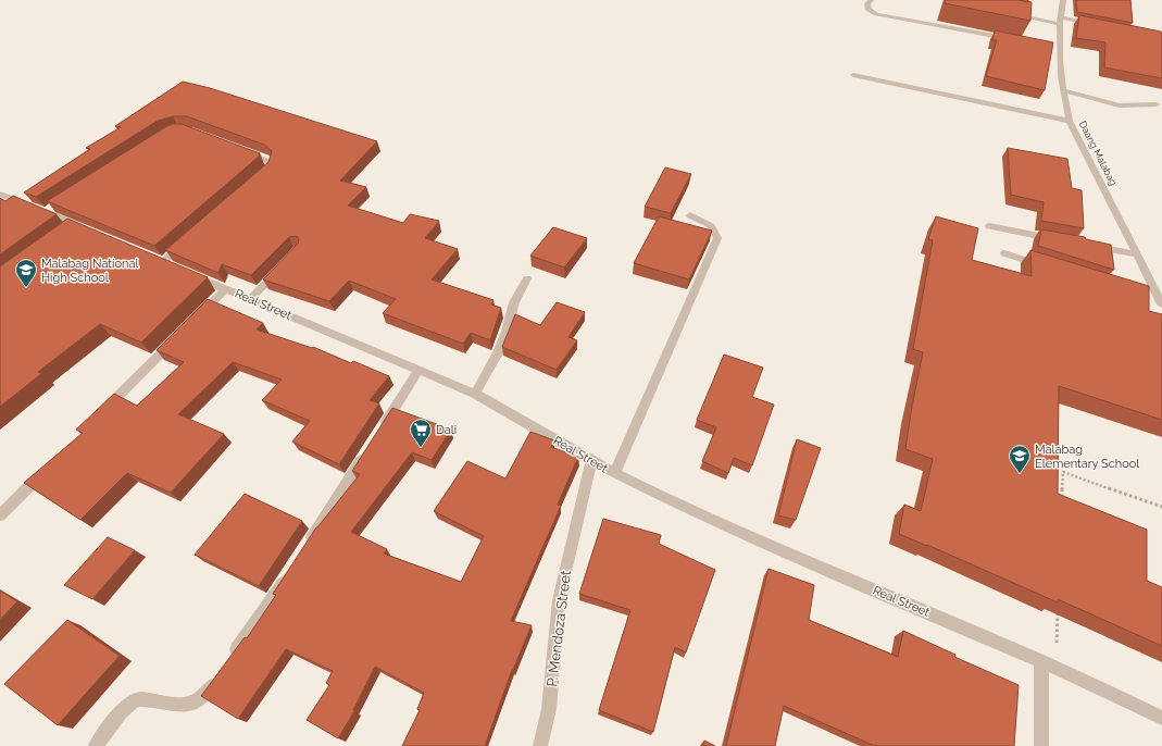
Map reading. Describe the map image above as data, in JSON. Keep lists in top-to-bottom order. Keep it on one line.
{"streets":{"street":["Daang Malabag","Real Street","P. Mendoza Street"]},"crossings":[["Real Street","P. Mendoza Street"]],"places":{"school or university":["Malabag National High School","Malabag Elementary School"],"supermarket":["Dali"]}}
